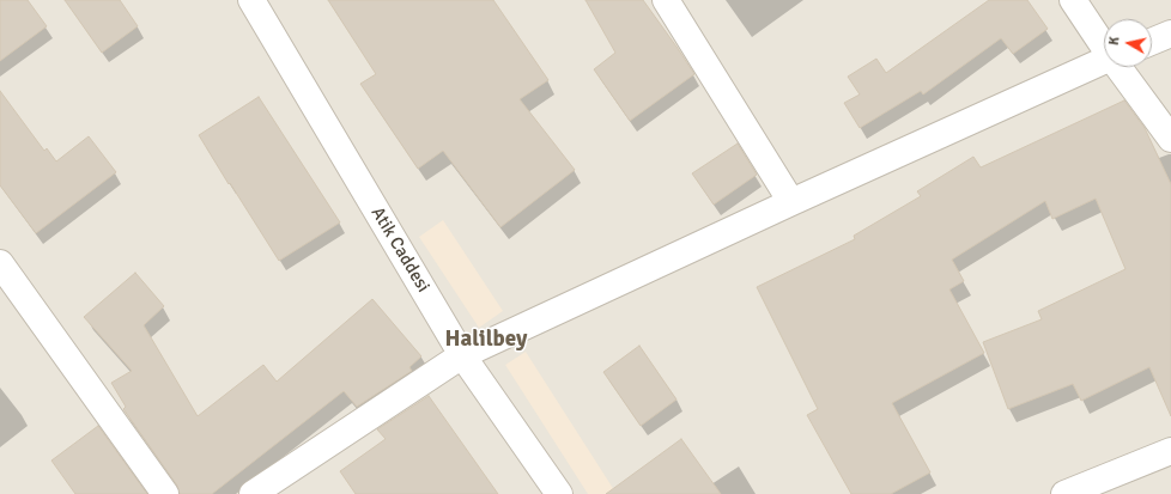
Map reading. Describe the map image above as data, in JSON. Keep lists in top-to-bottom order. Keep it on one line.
{"streets":{"street":["Atik Caddesi"]},"districts":["Halilbey"],"north":"left"}
